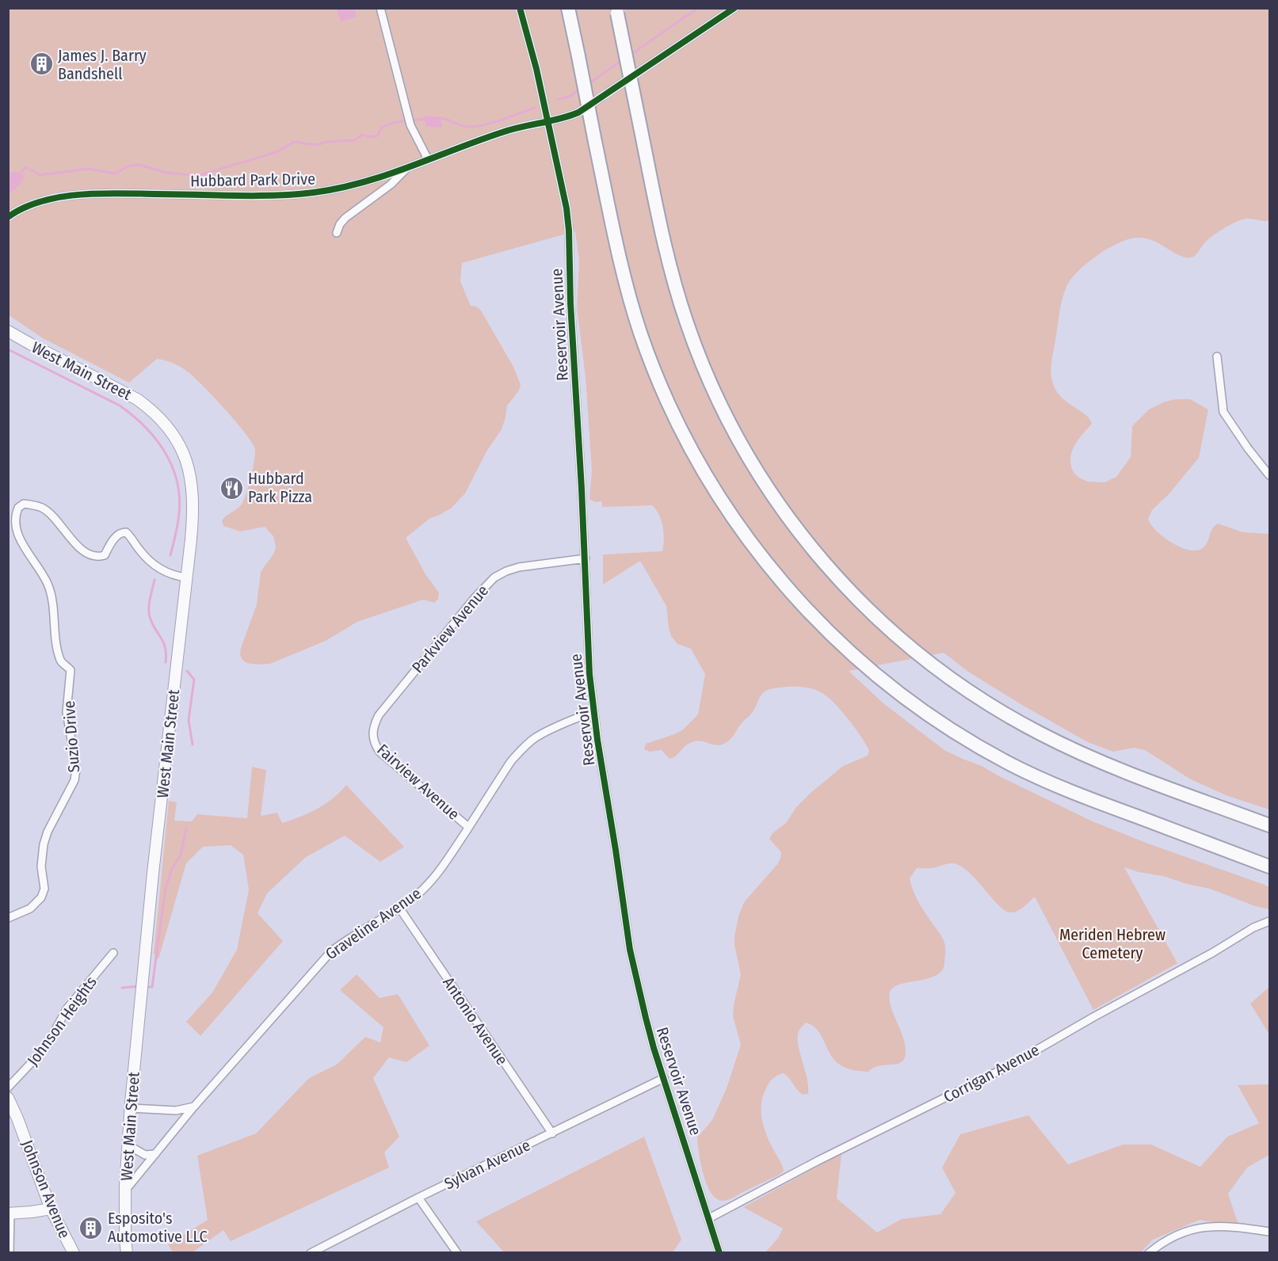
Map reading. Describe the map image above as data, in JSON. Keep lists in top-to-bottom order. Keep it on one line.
{"streets":{"main road":["West Main Street","Johnson Avenue"],"street":["Hubbard Park Drive","Reservoir Avenue","Parkview Avenue","Suzio Drive","Fairview Avenue","Graveline Avenue","Johnson Heights","Antonio Avenue","Corrigan Avenue","Sylvan Avenue"]},"crossings":[["Hubbard Park Drive","Reservoir Avenue"],["Reservoir Avenue","Parkview Avenue"],["Reservoir Avenue","Graveline Avenue"],["Reservoir Avenue","Corrigan Avenue"],["Reservoir Avenue","Sylvan Avenue"],["West Main Street","Suzio Drive"],["West Main Street","Graveline Avenue"],["Parkview Avenue","Fairview Avenue"],["Fairview Avenue","Graveline Avenue"],["Graveline Avenue","Antonio Avenue"],["Antonio Avenue","Sylvan Avenue"]],"parks":["Meriden Hebrew Cemetery"],"places":{"building":["James J. Barry Bandshell","Esposito's Automotive LLC"],"restaurant":["Hubbard Park Pizza"]}}
